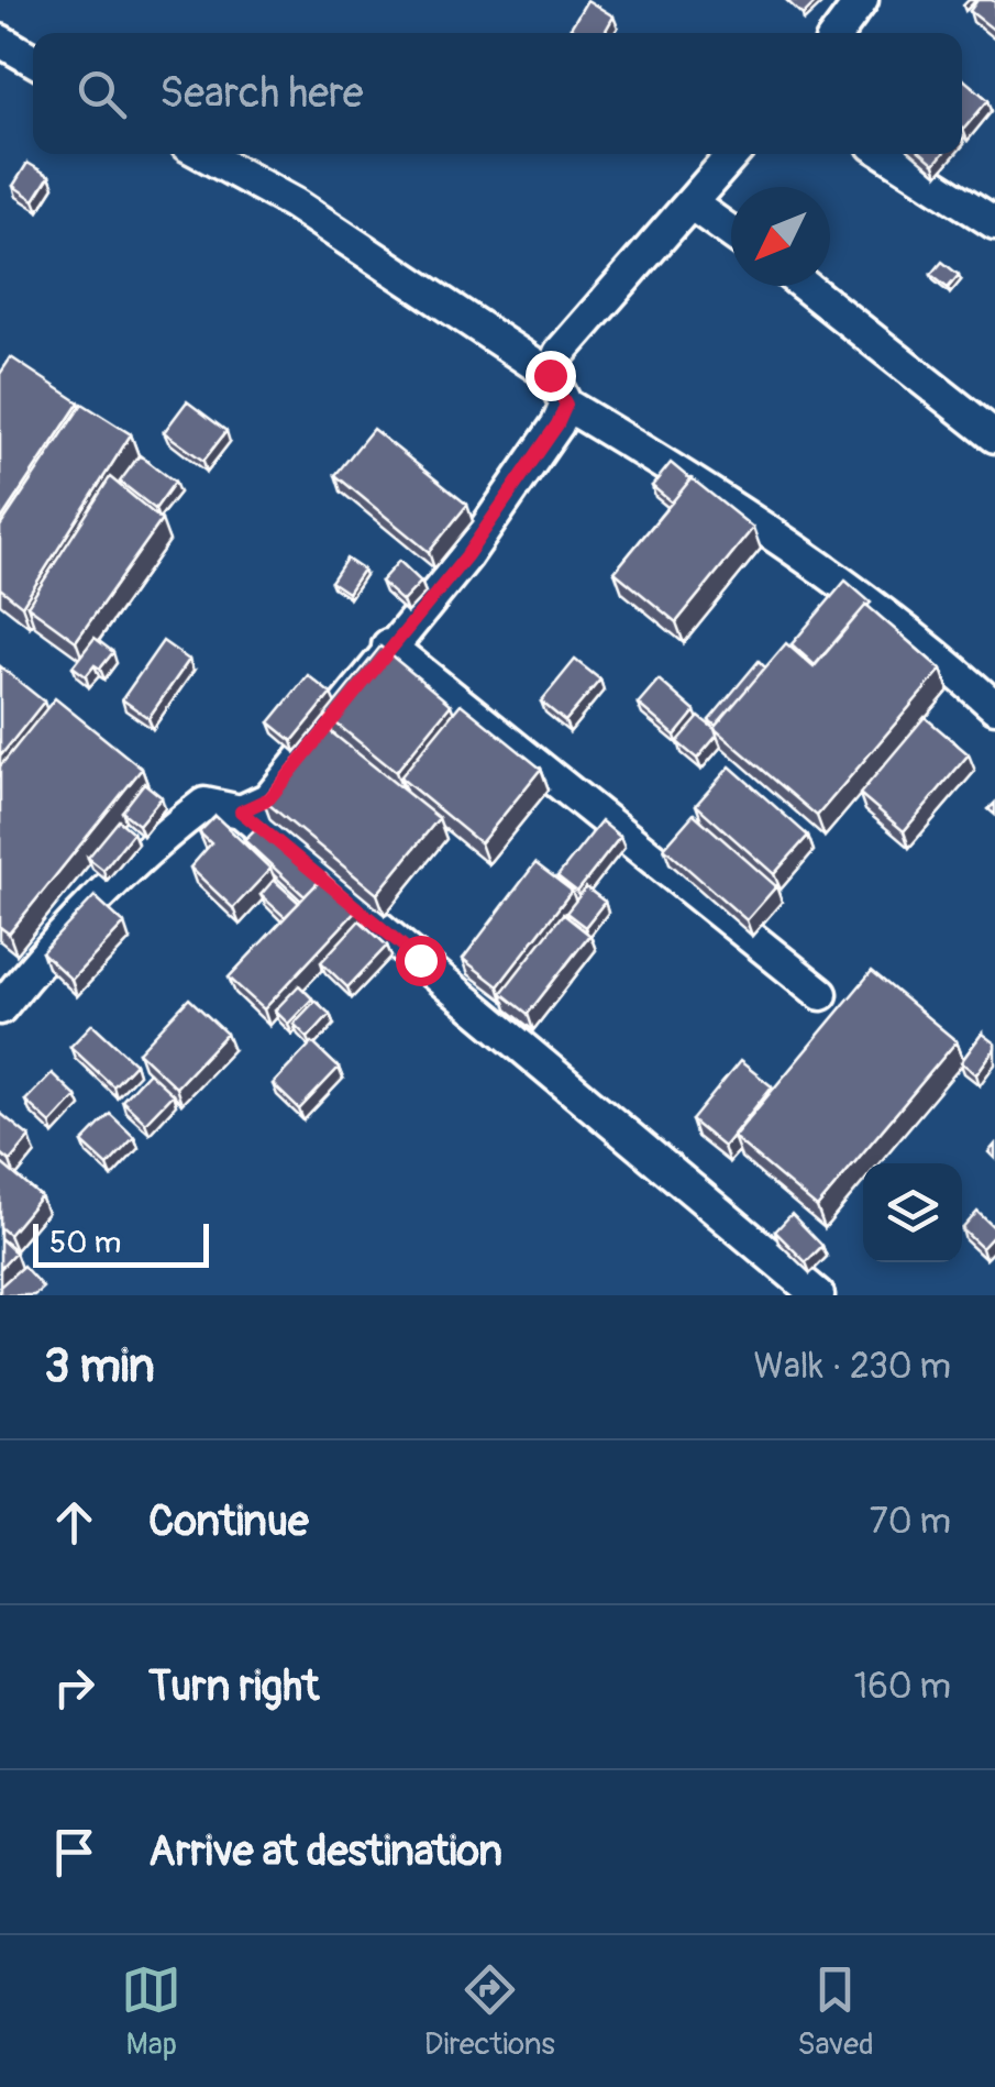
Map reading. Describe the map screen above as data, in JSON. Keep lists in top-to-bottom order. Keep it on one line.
{"scale_bar":"50 m","north":"bottom left","page":{"search":"Search here","scale":"50 m","heading":["3 min","Walk · 230 m"],"list":[["Continue","70 m"],["Turn right","160 m"],"Arrive at destination"],"nav":["Map","Directions","Saved"]}}
